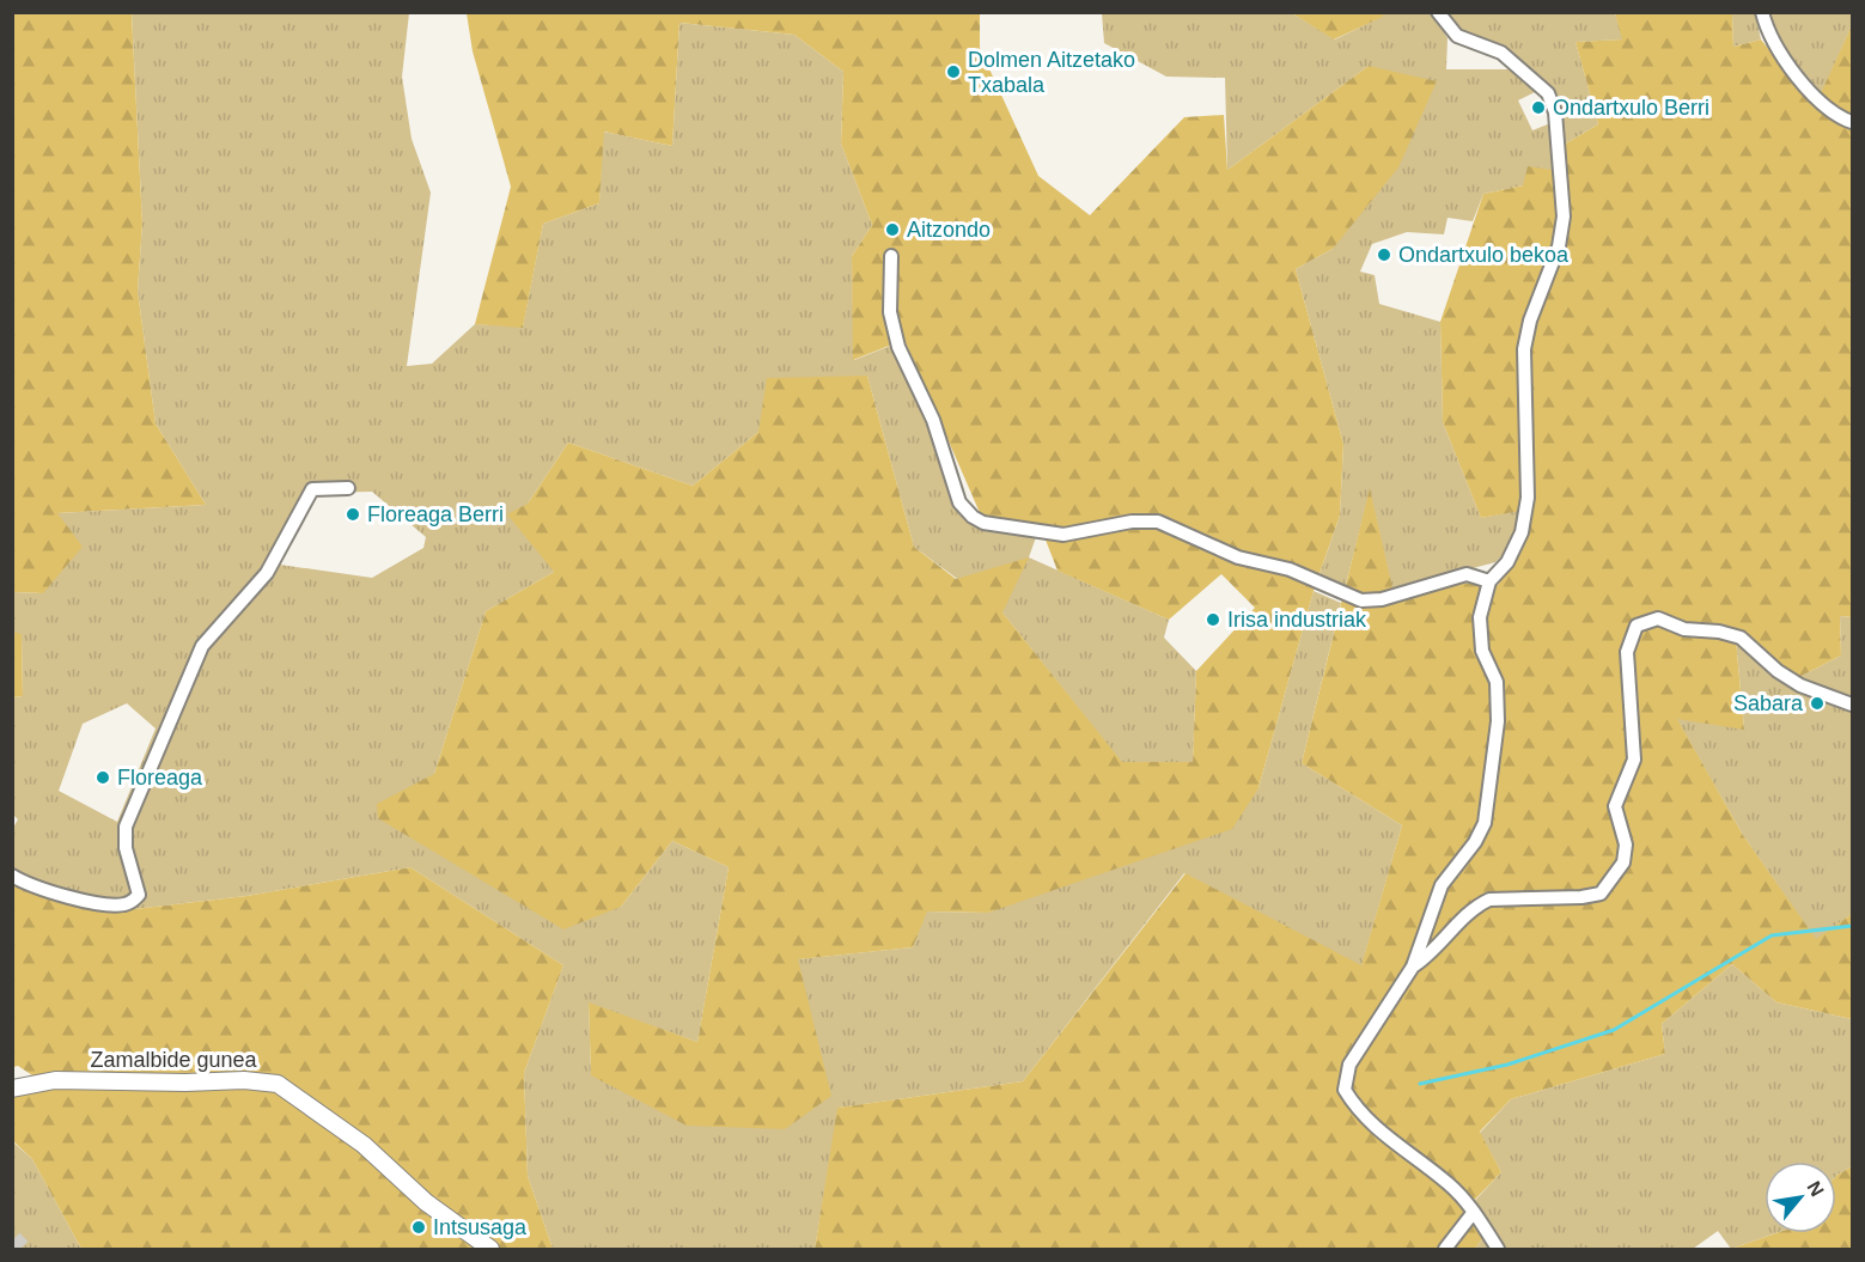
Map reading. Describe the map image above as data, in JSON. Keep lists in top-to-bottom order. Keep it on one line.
{"streets":{"street":["Zamalbide gunea"]},"places":["Dolmen Aitzetako Txabala","Ondartxulo Berri","Aitzondo","Ondartxulo bekoa","Floreaga Berri","Irisa industriak","Sabara","Floreaga","Intsusaga"],"north":"top right"}
